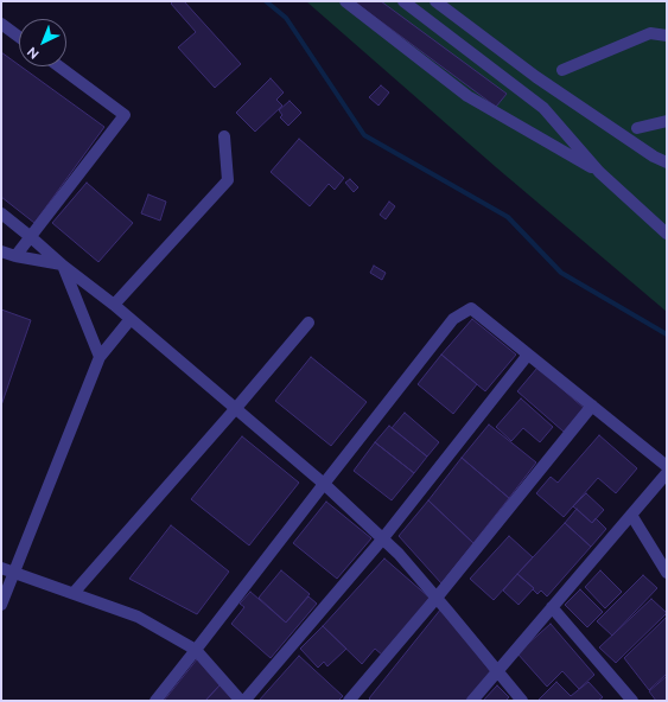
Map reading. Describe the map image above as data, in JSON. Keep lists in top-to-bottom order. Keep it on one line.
{"north":"bottom left"}
